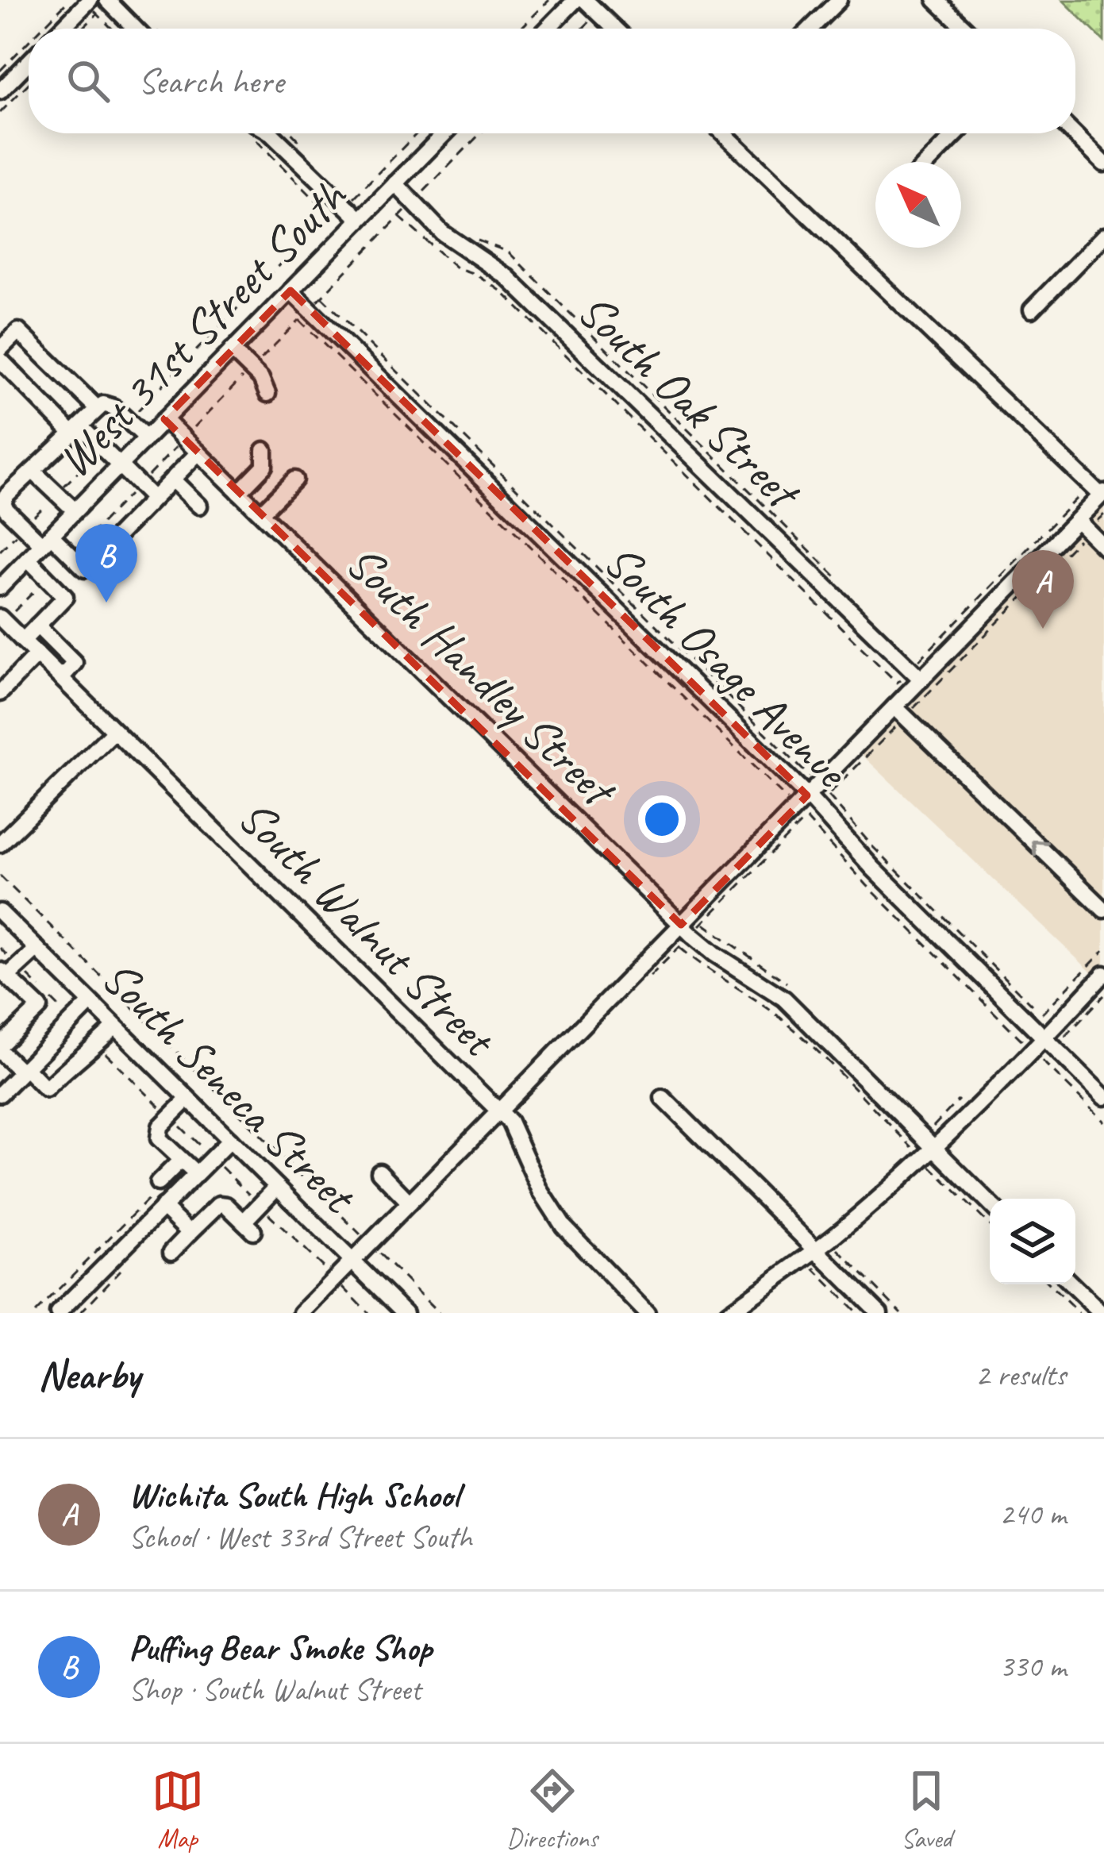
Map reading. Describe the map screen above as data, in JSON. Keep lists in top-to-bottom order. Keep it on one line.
{"streets":{"street":["West 31st Street South","South Oak Street","South Osage Avenue","South Handley Street","South Walnut Street","South Seneca Street"]},"crossings":[["West 31st Street South","South Oak Street"],["West 31st Street South","South Osage Avenue"],["West 31st Street South","South Handley Street"]],"north":"top left","page":{"search":"Search here","pins":["B","A"],"heading":["Nearby","2 results"],"list":[{"mark":"A","name":"Wichita South High School","note":"School · West 33rd Street South","value":"240 m"},{"mark":"B","name":"Puffing Bear Smoke Shop","note":"Shop · South Walnut Street","value":"330 m"}],"nav":["Map","Directions","Saved"]}}
